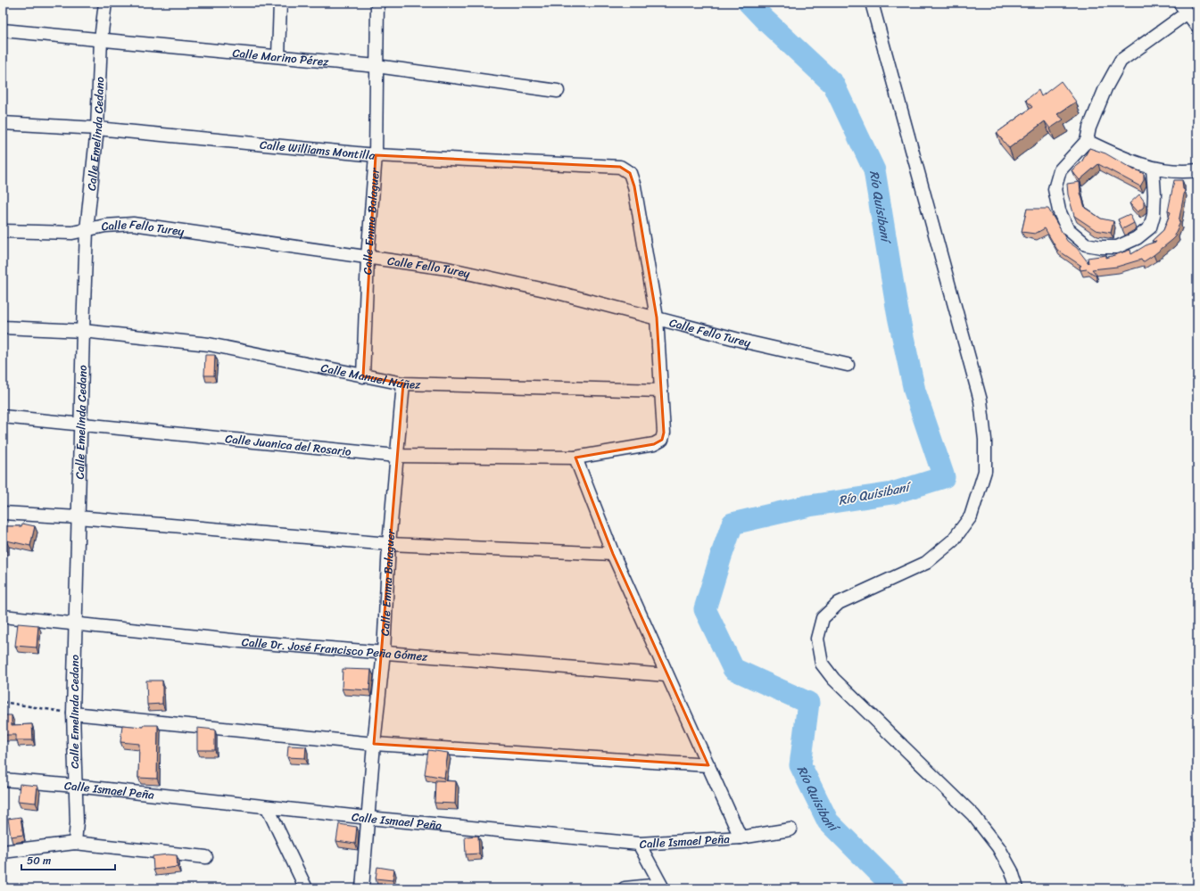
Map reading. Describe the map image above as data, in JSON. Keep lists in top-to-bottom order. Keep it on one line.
{"streets":{"street":["Calle Marino Pérez","Calle Emelinda Cedano","Calle Williams Montilla","Calle Emma Balaguer","Calle Fello Turey","Calle Manuel Núñez","Calle Juanica del Rosario","Calle Dr. José Francisco Peña Gómez","Calle Ismael Peña"]},"crossings":[["Calle Marino Pérez","Calle Emelinda Cedano"],["Calle Marino Pérez","Calle Emma Balaguer"],["Calle Emelinda Cedano","Calle Williams Montilla"],["Calle Emelinda Cedano","Calle Fello Turey"],["Calle Emelinda Cedano","Calle Manuel Núñez"],["Calle Emelinda Cedano","Calle Juanica del Rosario"],["Calle Emelinda Cedano","Calle Dr. José Francisco Peña Gómez"],["Calle Emelinda Cedano","Calle Ismael Peña"],["Calle Williams Montilla","Calle Emma Balaguer"],["Calle Williams Montilla","Calle Fello Turey"],["Calle Emma Balaguer","Calle Fello Turey"],["Calle Emma Balaguer","Calle Manuel Núñez"],["Calle Emma Balaguer","Calle Juanica del Rosario"],["Calle Emma Balaguer","Calle Dr. José Francisco Peña Gómez"],["Calle Emma Balaguer","Calle Ismael Peña"],["Calle Manuel Núñez","Calle Juanica del Rosario"]],"water":["Río Quisibaní"],"scale_bar":"50 m"}
